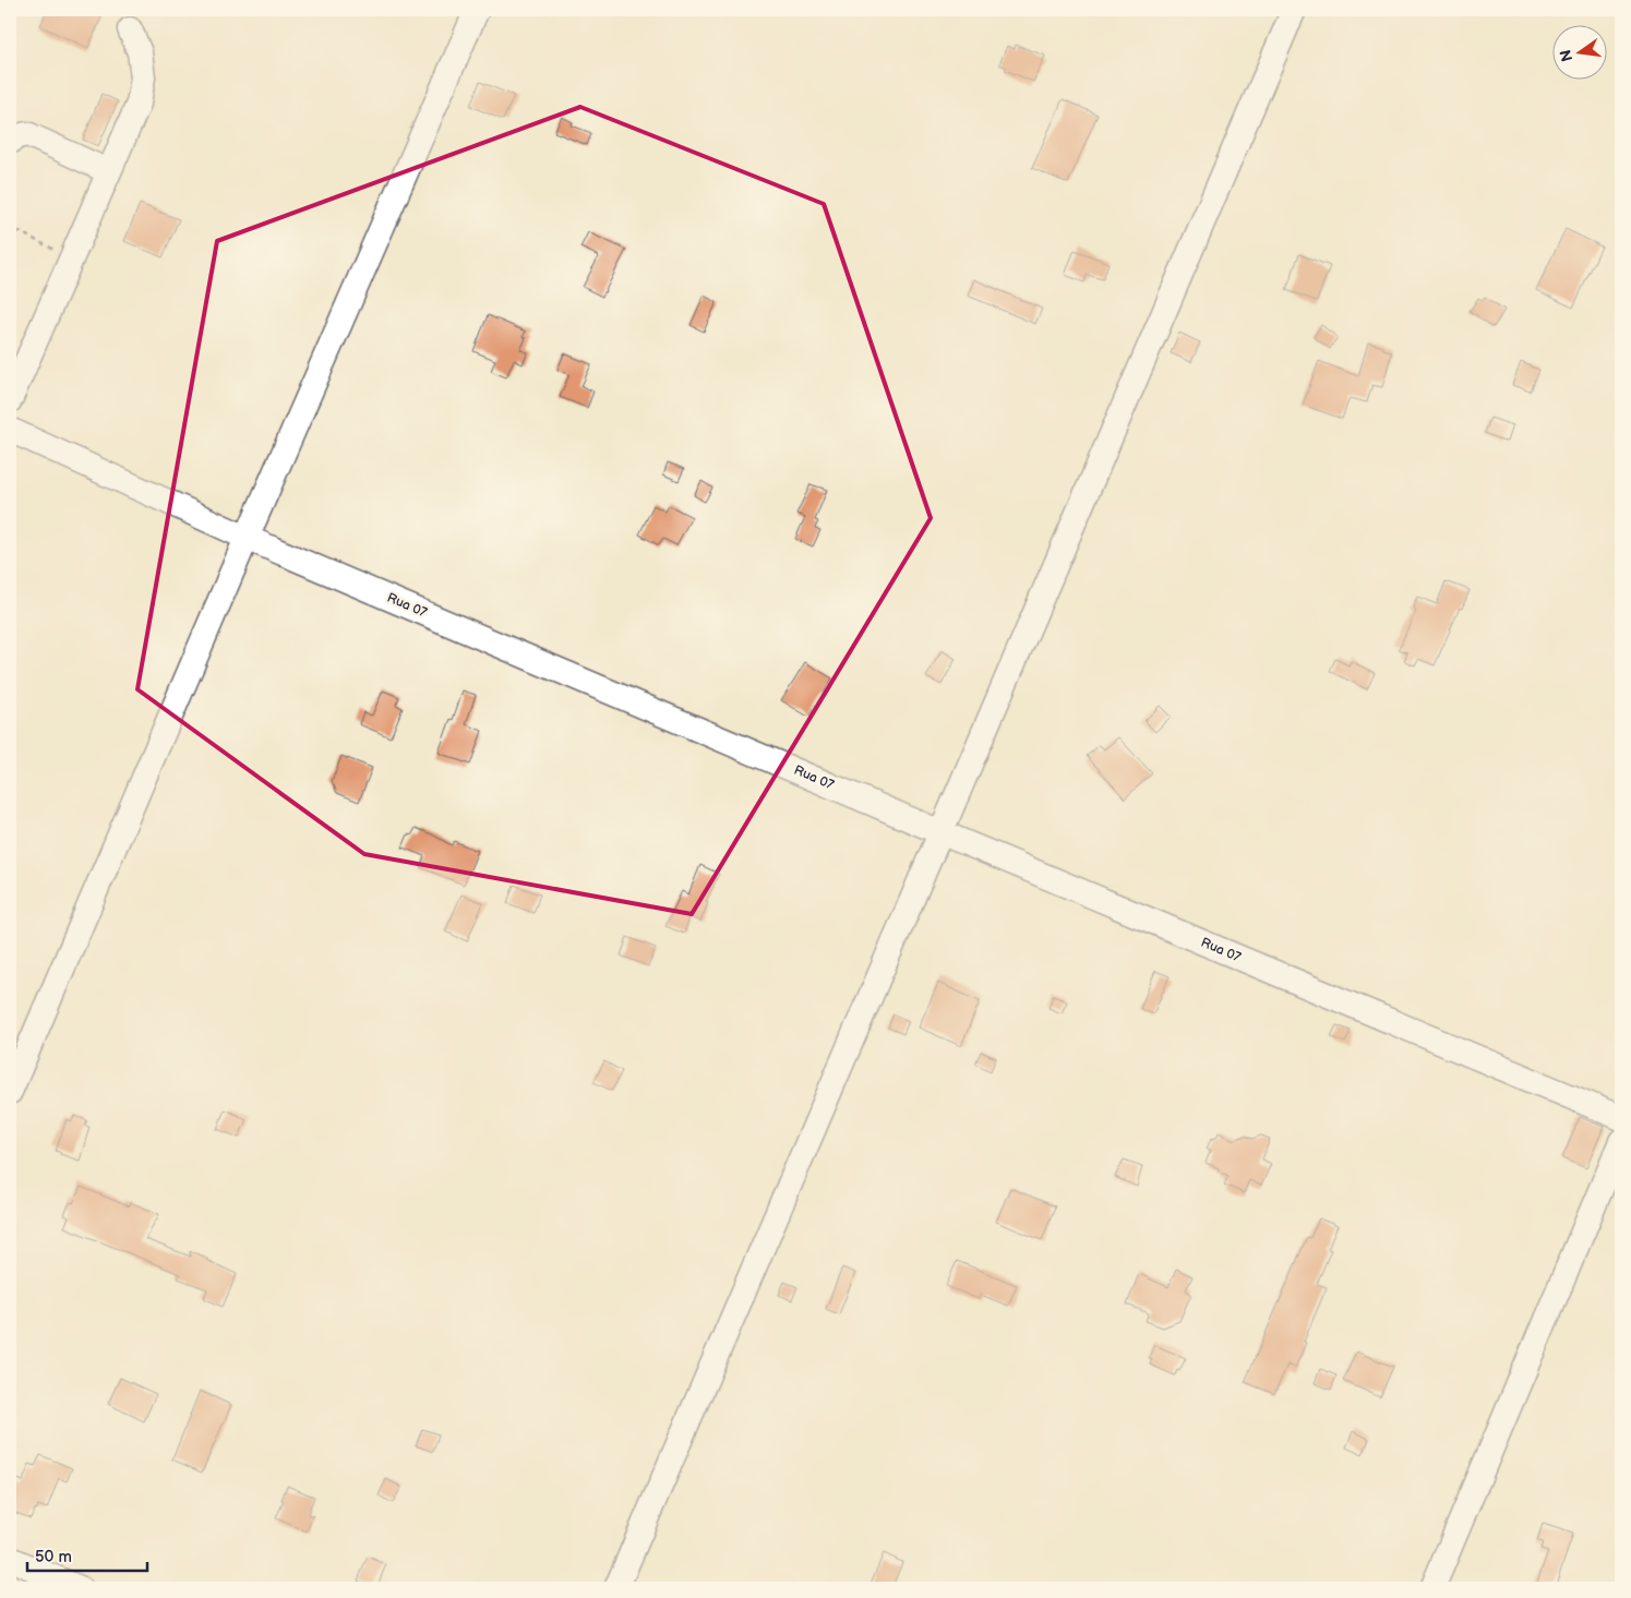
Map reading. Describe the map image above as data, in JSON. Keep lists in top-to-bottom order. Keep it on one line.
{"streets":{"street":["Rua 07"]},"scale_bar":"50 m","north":"left"}
